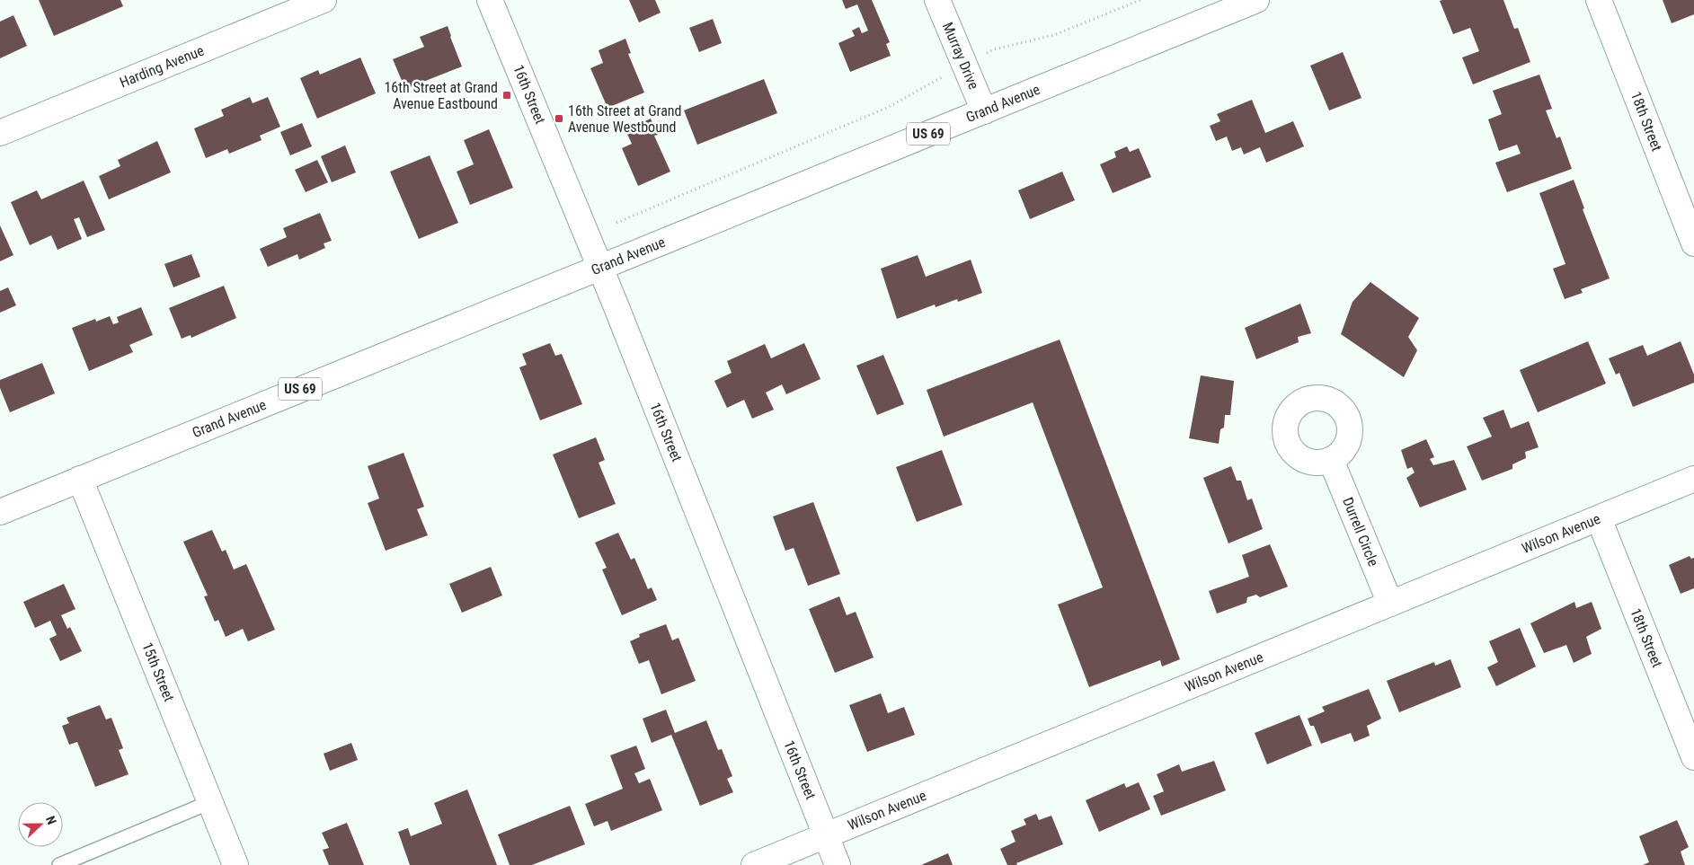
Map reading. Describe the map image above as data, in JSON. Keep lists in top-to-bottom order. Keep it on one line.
{"streets":{"street":["Murray Drive","Harding Avenue","16th Street","Grand Avenue","18th Street","US 69","Durrell Circle","Wilson Avenue","15th Street"]},"crossings":[["Murray Drive","Grand Avenue"],["16th Street","Grand Avenue"],["16th Street","Wilson Avenue"],["Grand Avenue","15th Street"],["18th Street","Wilson Avenue"],["Durrell Circle","Wilson Avenue"]],"places":{"transit":["16th Street at Grand Avenue Eastbound","16th Street at Grand Avenue Westbound"]},"north":"right"}
